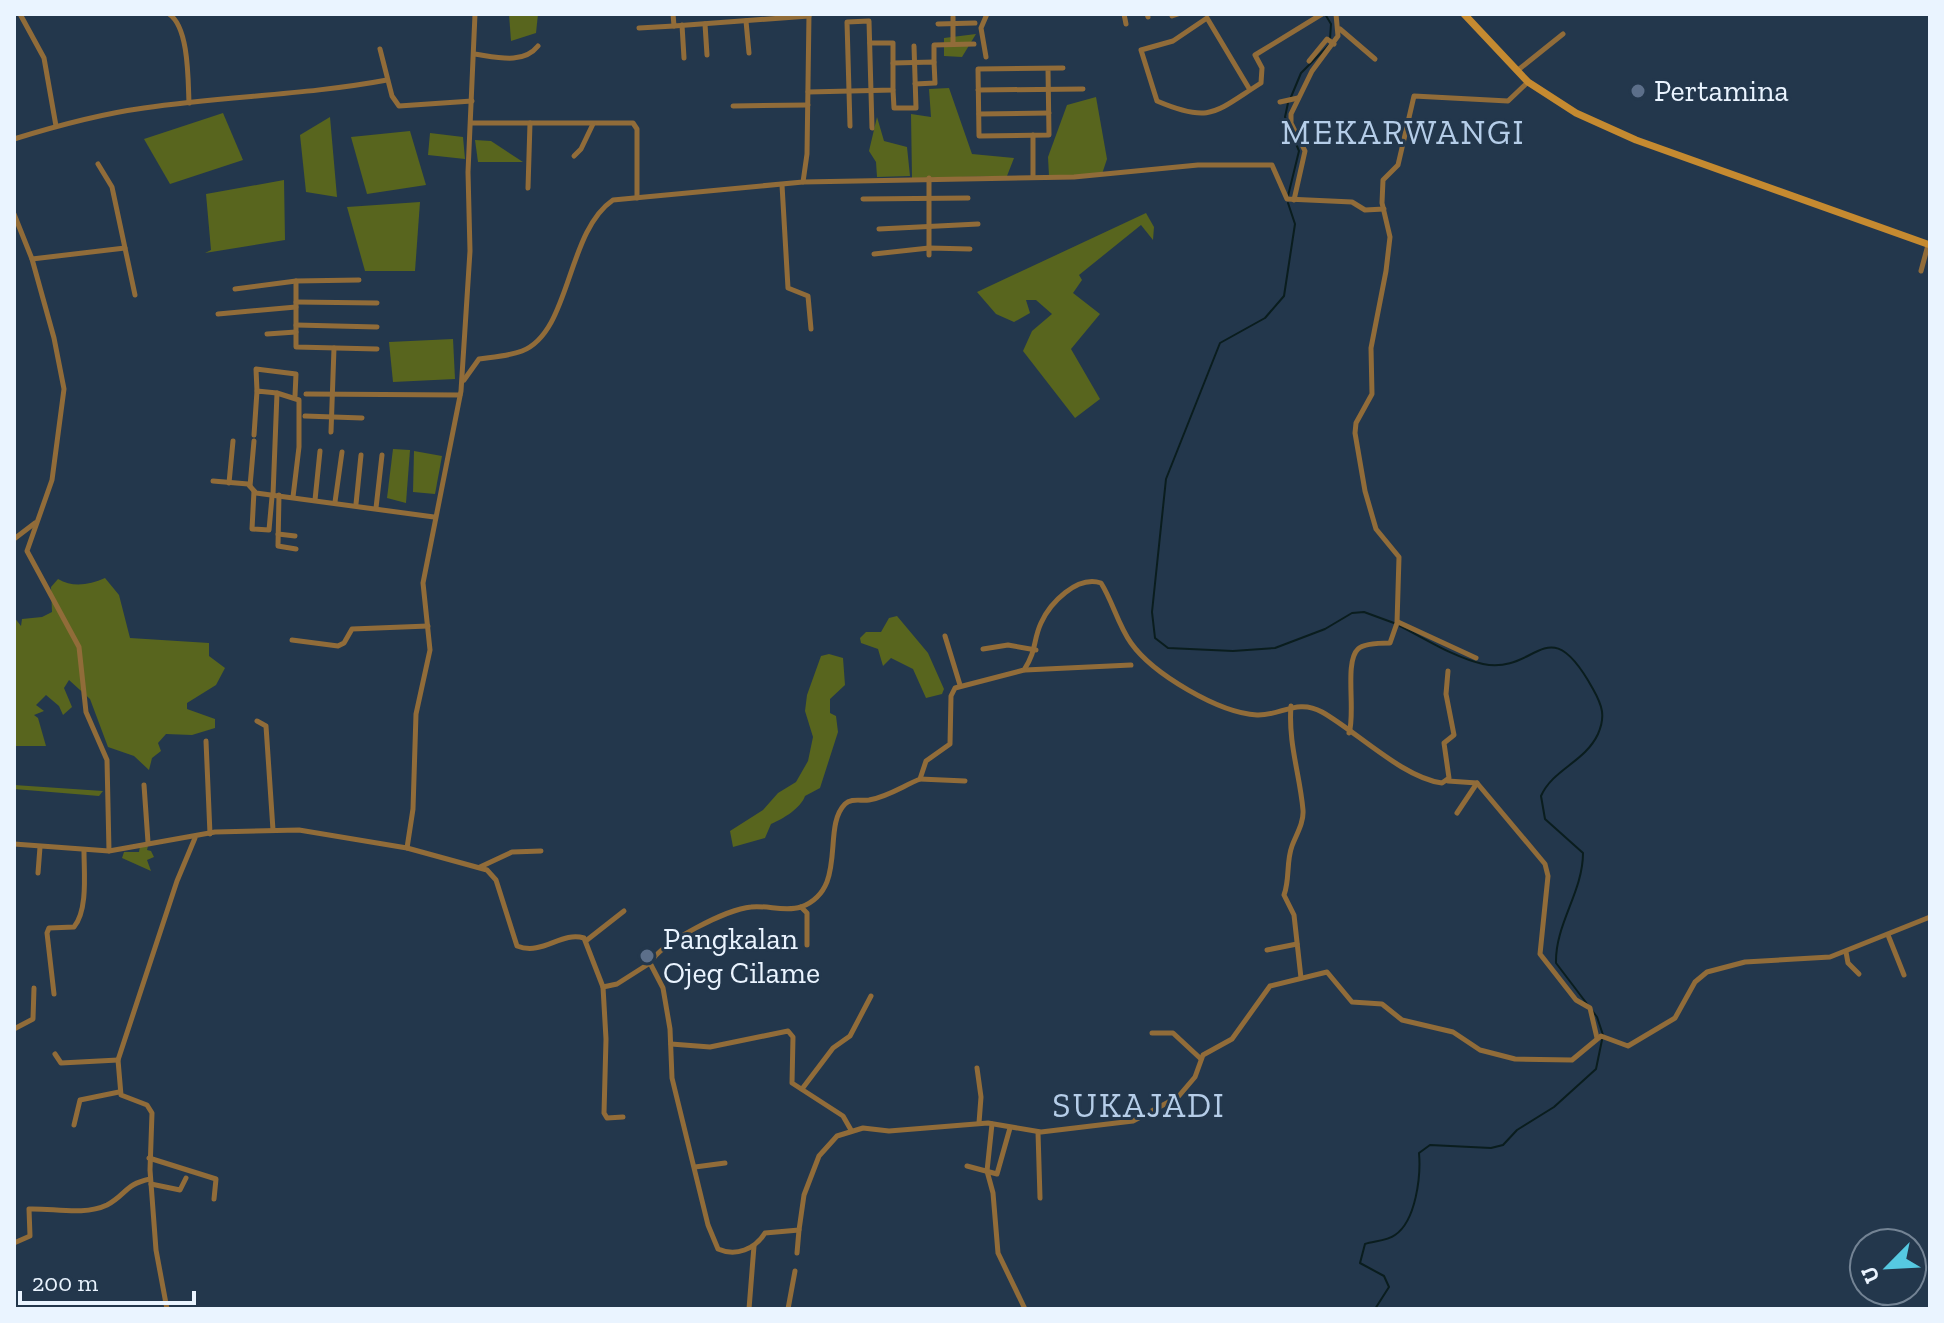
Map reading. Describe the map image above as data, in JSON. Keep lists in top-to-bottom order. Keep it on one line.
{"districts":["MEKARWANGI","SUKAJADI"],"places":["Pertamina","Pangkalan Ojeg Cilame"],"scale_bar":"200 m","north":"bottom left"}
